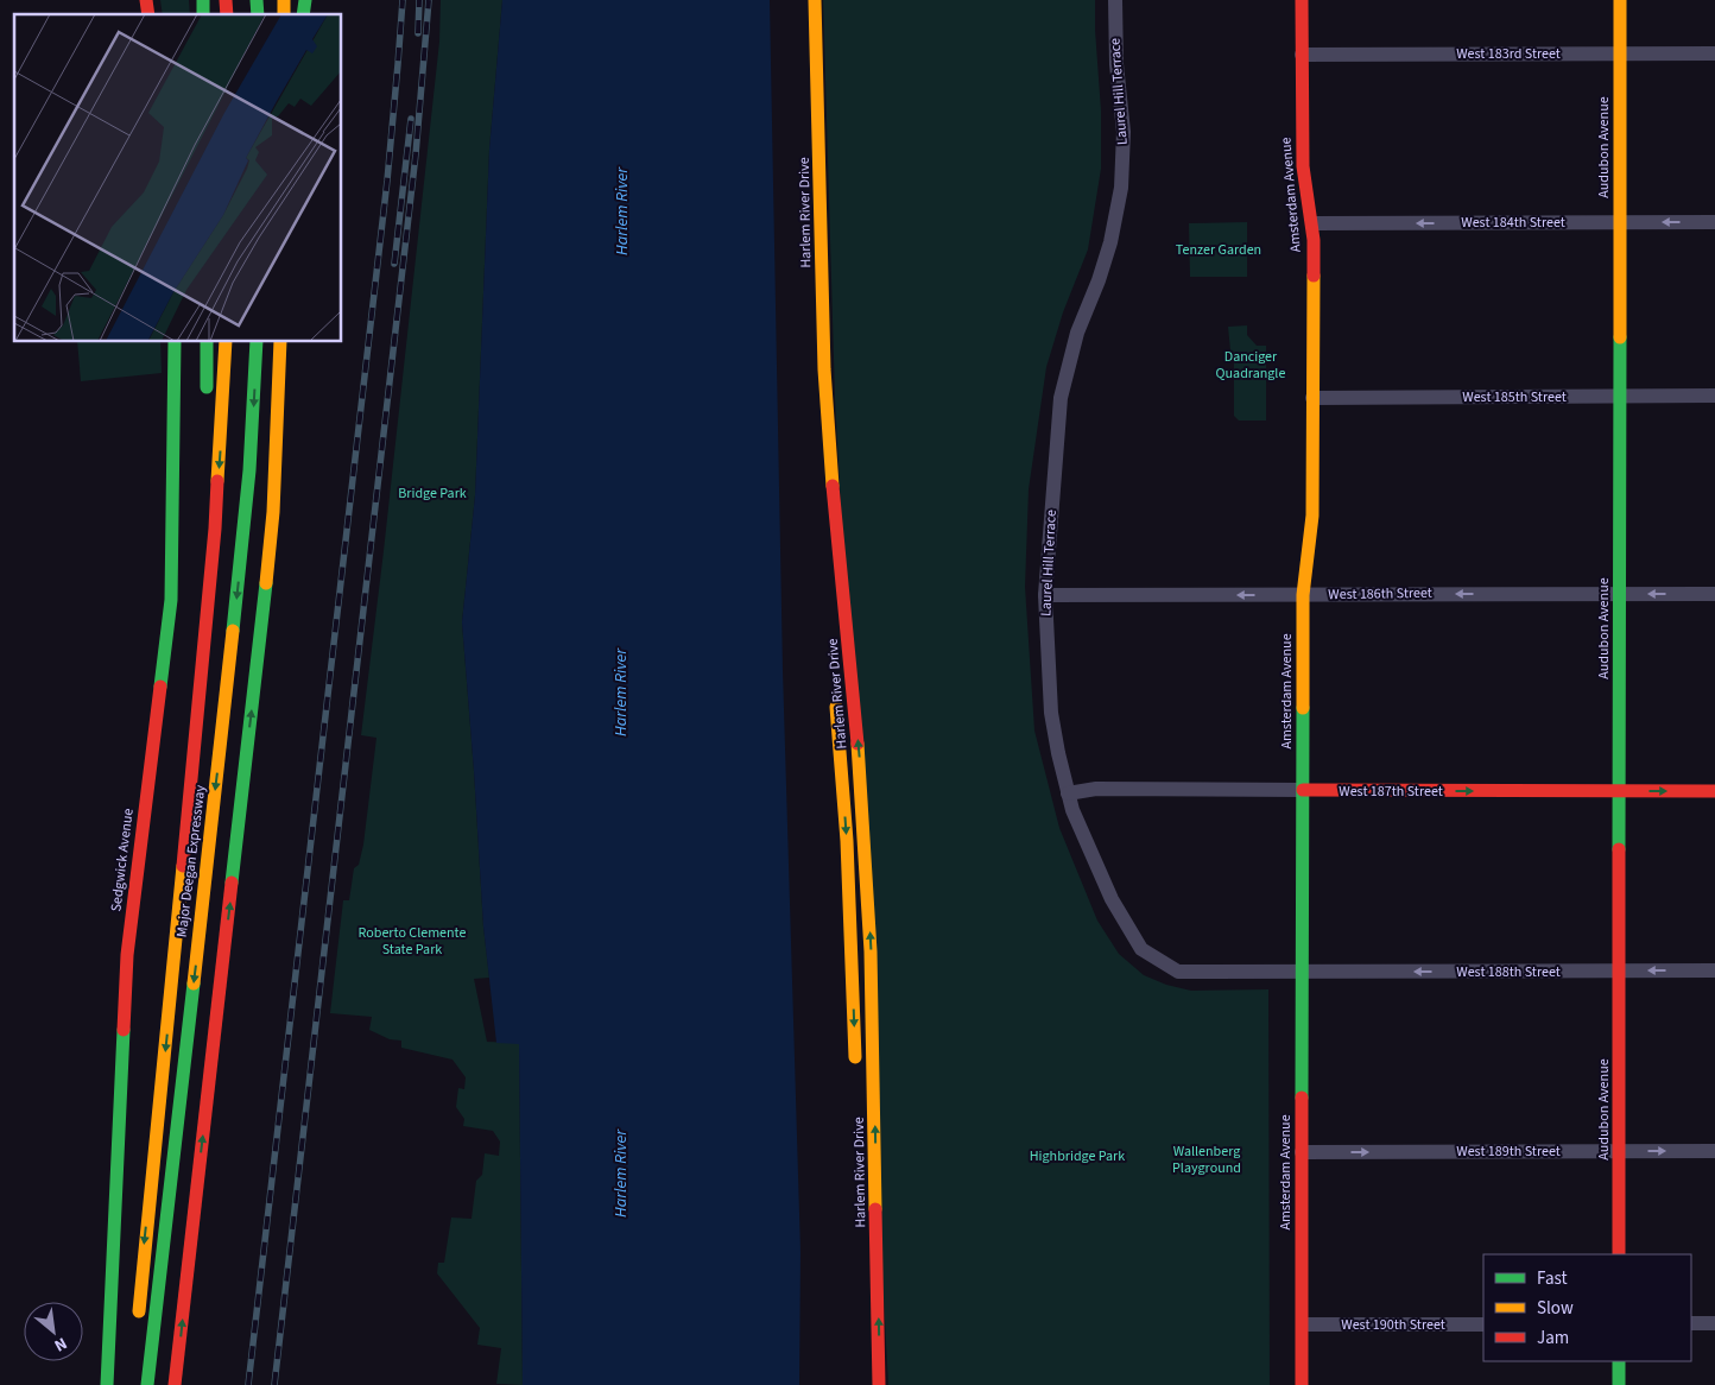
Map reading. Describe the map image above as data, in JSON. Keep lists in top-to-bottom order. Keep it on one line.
{"streets":{"main road":["Audubon Avenue","Amsterdam Avenue","Harlem River Drive","West 187th Street","Sedgwick Avenue","Major Deegan Expressway"],"street":["West 183rd Street","Laurel Hill Terrace","West 184th Street","West 185th Street","West 186th Street","West 188th Street","West 189th Street","West 190th Street"]},"crossings":[["West 183rd Street","Audubon Avenue"],["West 183rd Street","Amsterdam Avenue"],["Laurel Hill Terrace","Amsterdam Avenue"],["Laurel Hill Terrace","West 186th Street"],["Laurel Hill Terrace","West 187th Street"],["Laurel Hill Terrace","West 188th Street"],["Audubon Avenue","West 184th Street"],["Audubon Avenue","West 185th Street"],["Audubon Avenue","West 186th Street"],["Audubon Avenue","West 187th Street"],["Audubon Avenue","West 188th Street"],["Audubon Avenue","West 189th Street"],["Amsterdam Avenue","West 184th Street"],["Amsterdam Avenue","West 185th Street"],["Amsterdam Avenue","West 186th Street"],["Amsterdam Avenue","West 187th Street"],["Amsterdam Avenue","West 188th Street"],["Amsterdam Avenue","West 189th Street"],["Amsterdam Avenue","West 190th Street"]],"one_way":["West 184th Street","West 186th Street","West 187th Street","West 188th Street","West 189th Street"],"water":["Harlem River"],"parks":["Tenzer Garden","Danciger Quadrangle","Bridge Park","Roberto Clemente State Park","Wallenberg Playground","Highbridge Park"],"legend":["Fast","Slow","Jam"],"north":"bottom right"}
